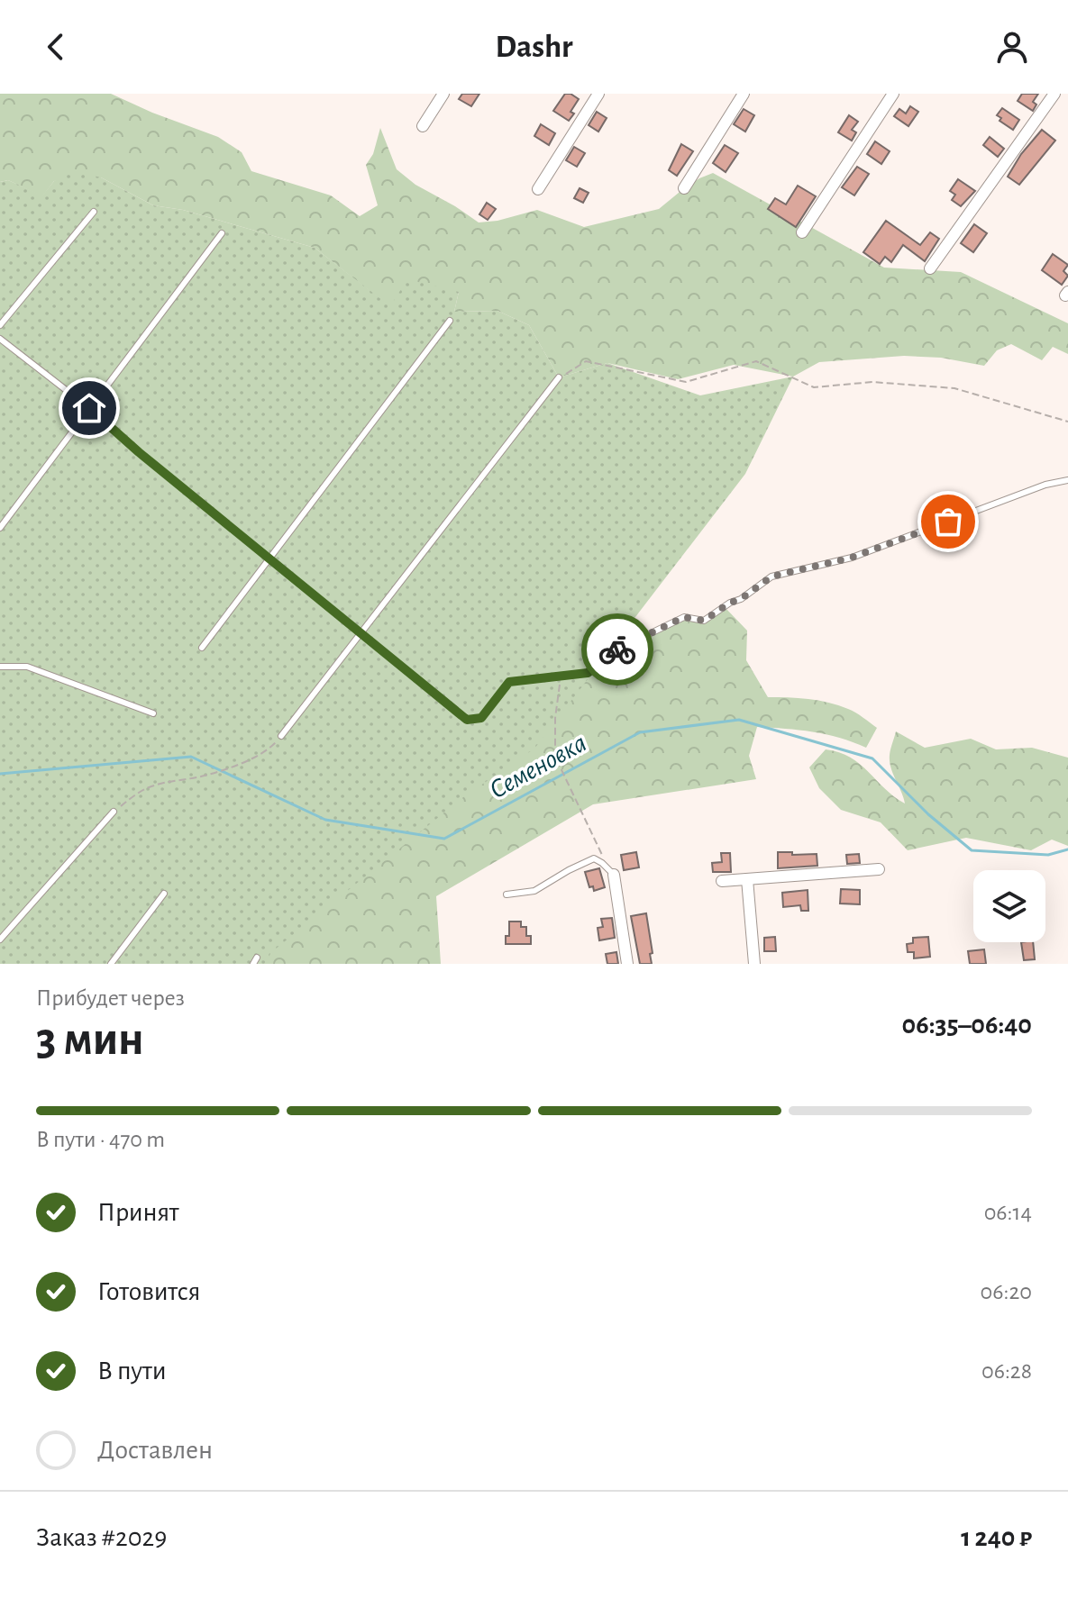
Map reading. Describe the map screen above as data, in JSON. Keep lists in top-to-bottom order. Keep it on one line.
{"water":["Семеновка"],"page":{"header":"Dashr","heading":["3 мин","Прибудет через","06:35–06:40"],"panel":["Заказ #2029","1 240 ₽"],"bar":"В пути · 470 m","list":[["Принят","06:14"],["Готовится","06:20"],["В пути","06:28"],"Доставлен"]}}
